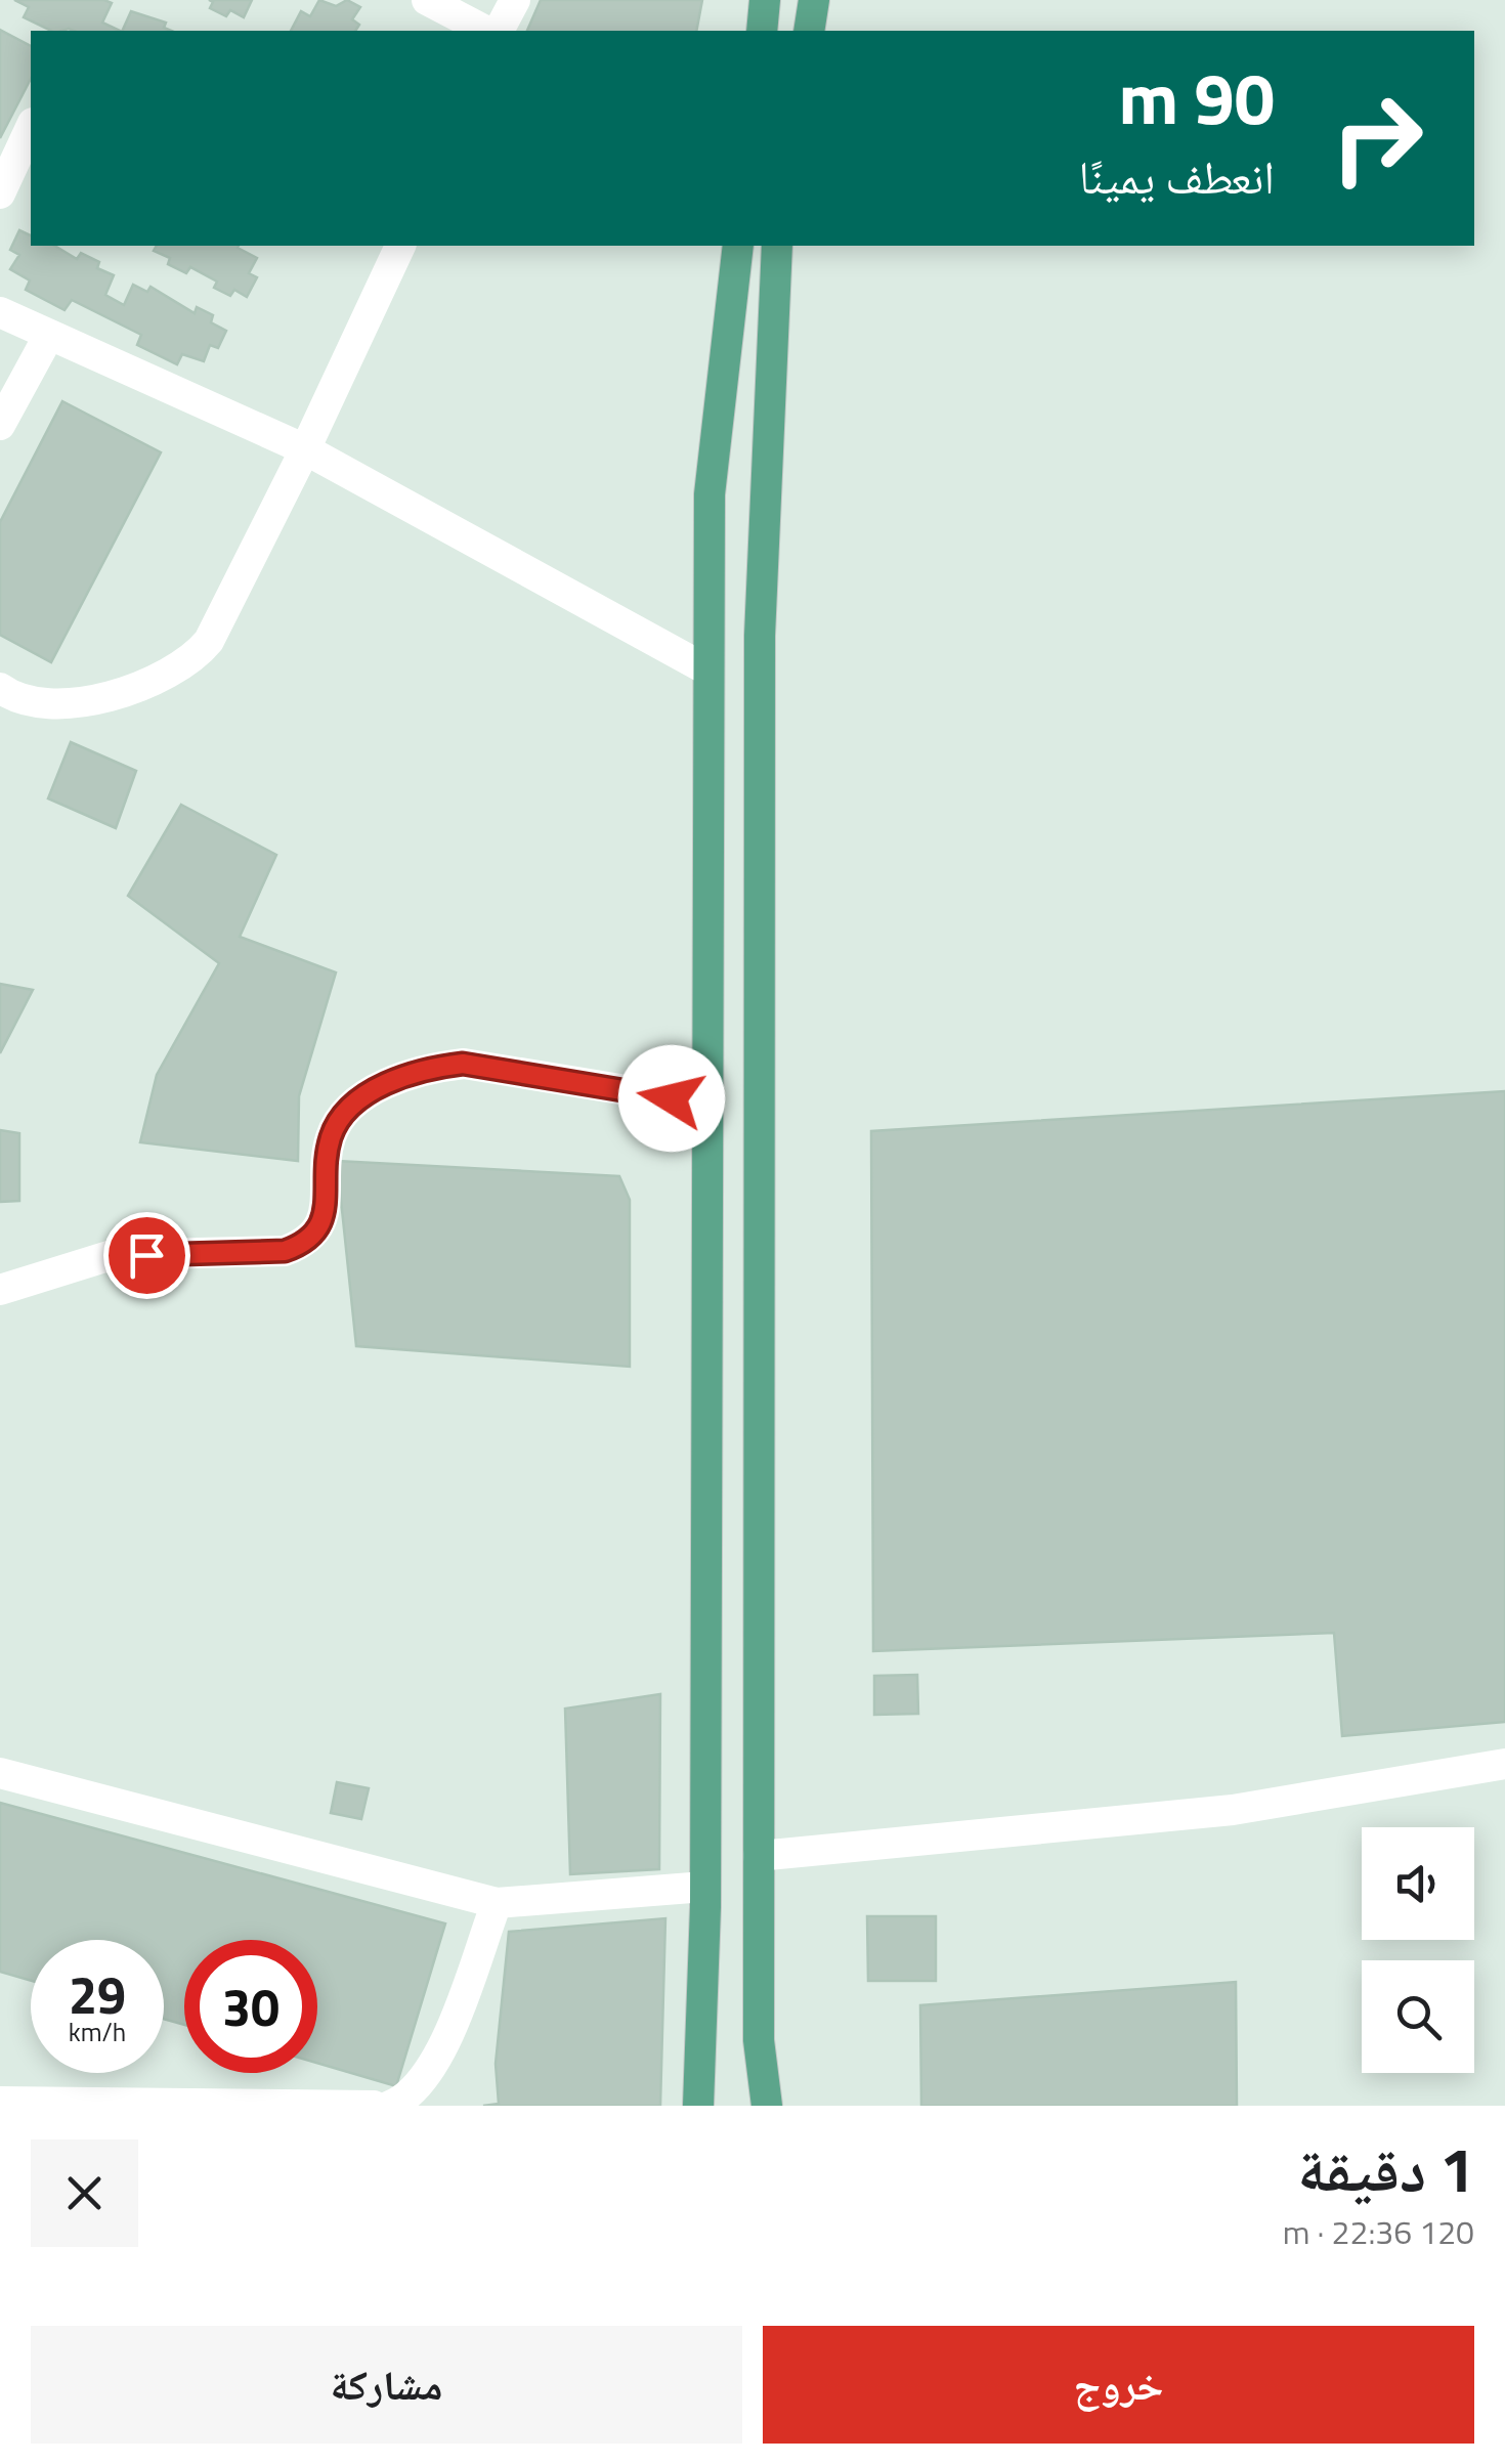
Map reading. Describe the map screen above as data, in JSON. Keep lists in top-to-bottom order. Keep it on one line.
{"page":{"turn":["90 m","انعطف يمينًا"],"speed":"29 km/h","limit":"30","heading":["1 دقيقة","120 m · 22:36"],"buttons":["خروج","مشاركة"]}}
